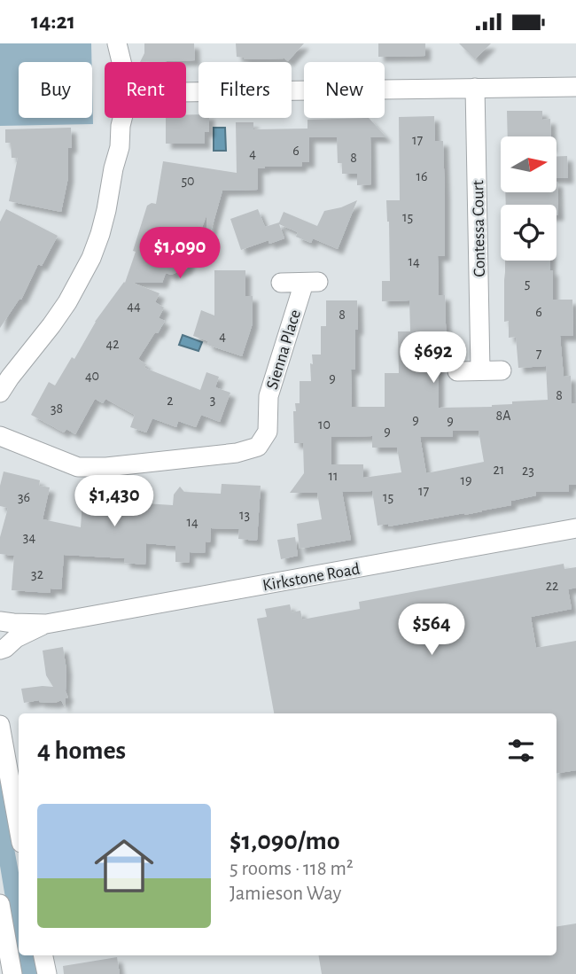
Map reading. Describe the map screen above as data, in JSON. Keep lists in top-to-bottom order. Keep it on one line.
{"streets":{"street":["Contessa Court","Sienna Place","Kirkstone Road"]},"house_numbers":["17","6","4","8","16","50","15","14","5","44","6","8","4","42","7","40","9","8","3","2","38","8A","9","9","10","9","21","23","11","19","17","36","15","13","14","34","32","22"],"north":"right","page":{"status":"14:21","chip":["Buy","Rent","Filters","New"],"price":["$1,090","$692","$1,430","$564"],"heading":"4 homes","list":[{"name":"$1,090/mo","note":"5 rooms · 118 m² · Jamieson Way"}]}}
